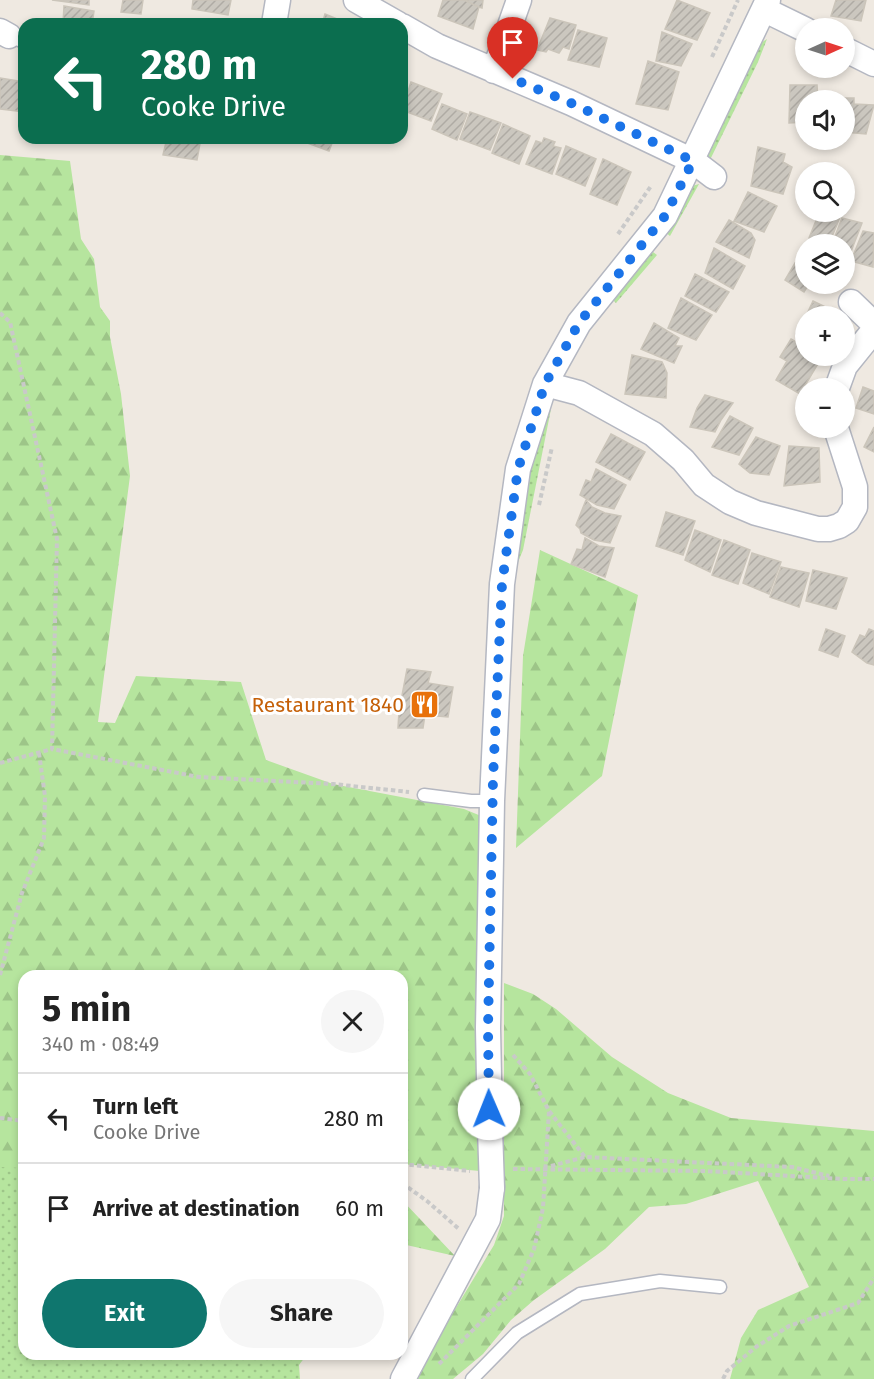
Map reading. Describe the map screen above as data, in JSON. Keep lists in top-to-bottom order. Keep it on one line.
{"places":{"restaurant":["Restaurant 1840"]},"north":"right","page":{"map_buttons":["+","−"],"turn":["280 m","Cooke Drive"],"heading":["5 min","340 m · 08:49"],"list":[{"name":"Turn left","note":"Cooke Drive","value":"280 m"},{"name":"Arrive at destination","value":"60 m"}],"buttons":["Exit","Share"]}}
